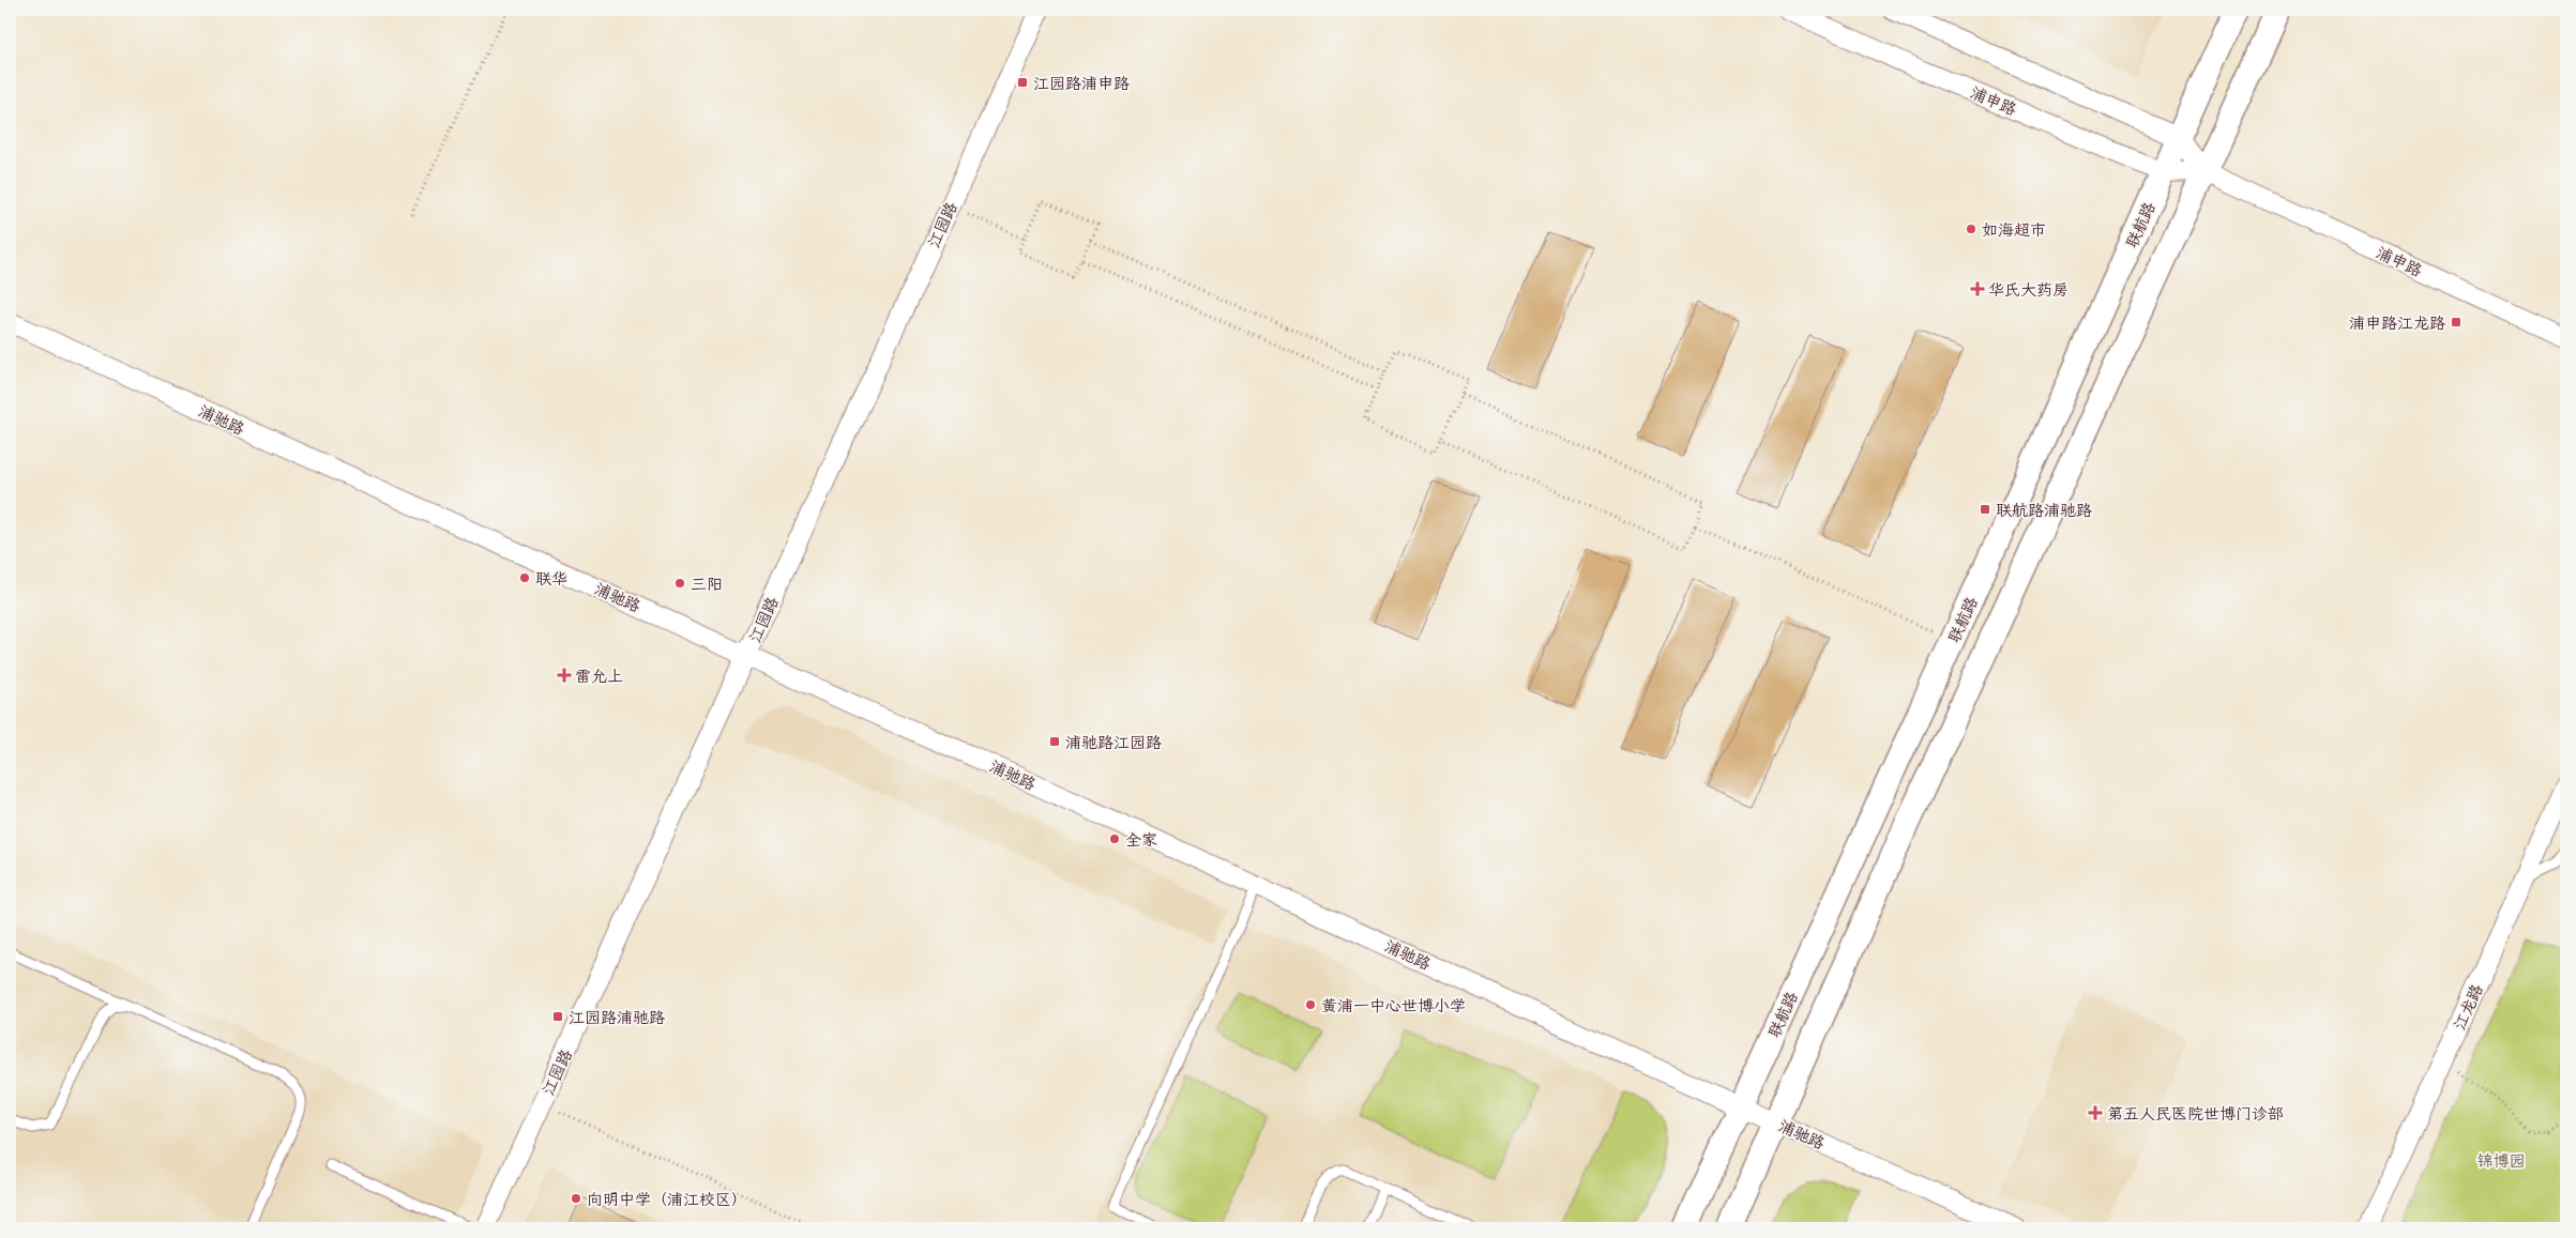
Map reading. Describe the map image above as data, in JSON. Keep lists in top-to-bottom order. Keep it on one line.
{"streets":{"street":["浦申路","江园路","联航路","浦驰路","江龙路"]},"crossings":[["浦申路","联航路"],["江园路","浦驰路"],["联航路","浦驰路"]],"parks":["锦博园"],"places":{"transit":["江园路浦申路","浦申路江龙路","联航路浦驰路","浦驰路江园路","江园路浦驰路"],"other":["如海超市","联华","三阳","全家","黄浦一中心世博小学","向明中学（浦江校区）"],"health":["华氏大药房","雷允上","第五人民医院世博门诊部"]}}
